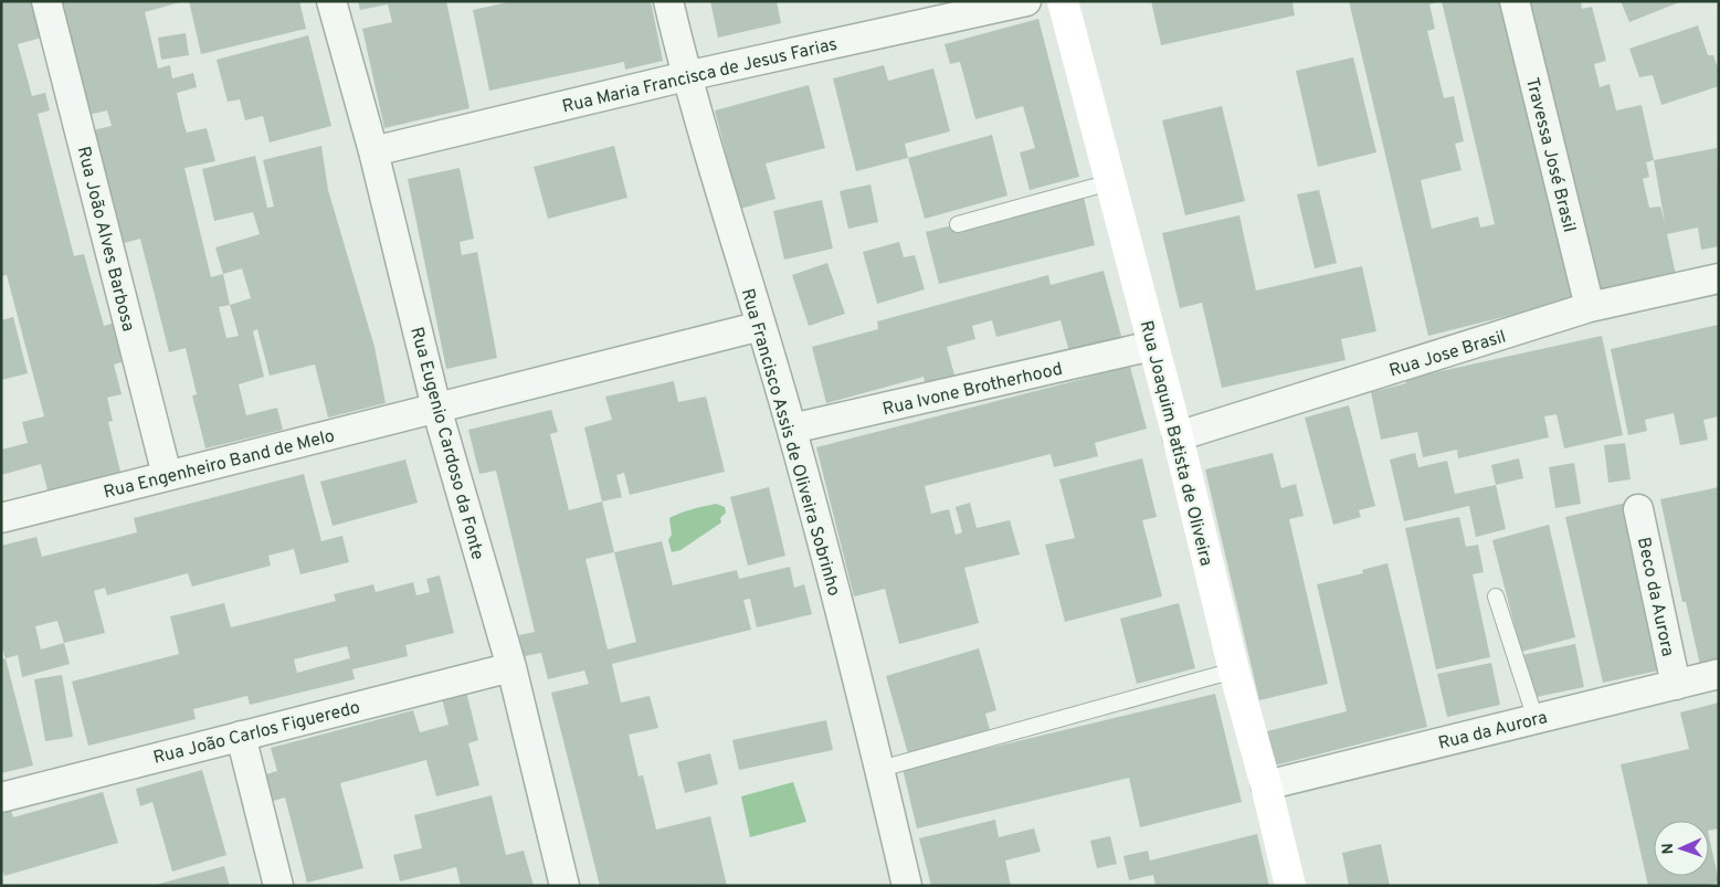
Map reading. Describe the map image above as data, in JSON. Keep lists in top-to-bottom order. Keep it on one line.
{"streets":{"street":["Rua Maria Francisca de Jesus Farias","Travessa José Brasil","Rua João Alves Barbosa","Rua Jose Brasil","Rua Ivone Brotherhood","Rua Francisco Assis de Oliveira Sobrinho","Rua Eugenio Cardoso da Fonte","Rua Joaquim Batista de Oliveira","Rua Engenheiro Band de Melo","Beco da Aurora","Rua da Aurora","Rua João Carlos Figueredo"]},"crossings":[["Rua Maria Francisca de Jesus Farias","Rua Francisco Assis de Oliveira Sobrinho"],["Rua Maria Francisca de Jesus Farias","Rua Eugenio Cardoso da Fonte"],["Travessa José Brasil","Rua Jose Brasil"],["Rua João Alves Barbosa","Rua Engenheiro Band de Melo"],["Rua Jose Brasil","Rua Joaquim Batista de Oliveira"],["Rua Ivone Brotherhood","Rua Francisco Assis de Oliveira Sobrinho"],["Rua Ivone Brotherhood","Rua Joaquim Batista de Oliveira"],["Rua Francisco Assis de Oliveira Sobrinho","Rua Engenheiro Band de Melo"],["Rua Eugenio Cardoso da Fonte","Rua Engenheiro Band de Melo"],["Rua Eugenio Cardoso da Fonte","Rua João Carlos Figueredo"],["Rua Joaquim Batista de Oliveira","Rua da Aurora"],["Beco da Aurora","Rua da Aurora"]],"north":"left"}
